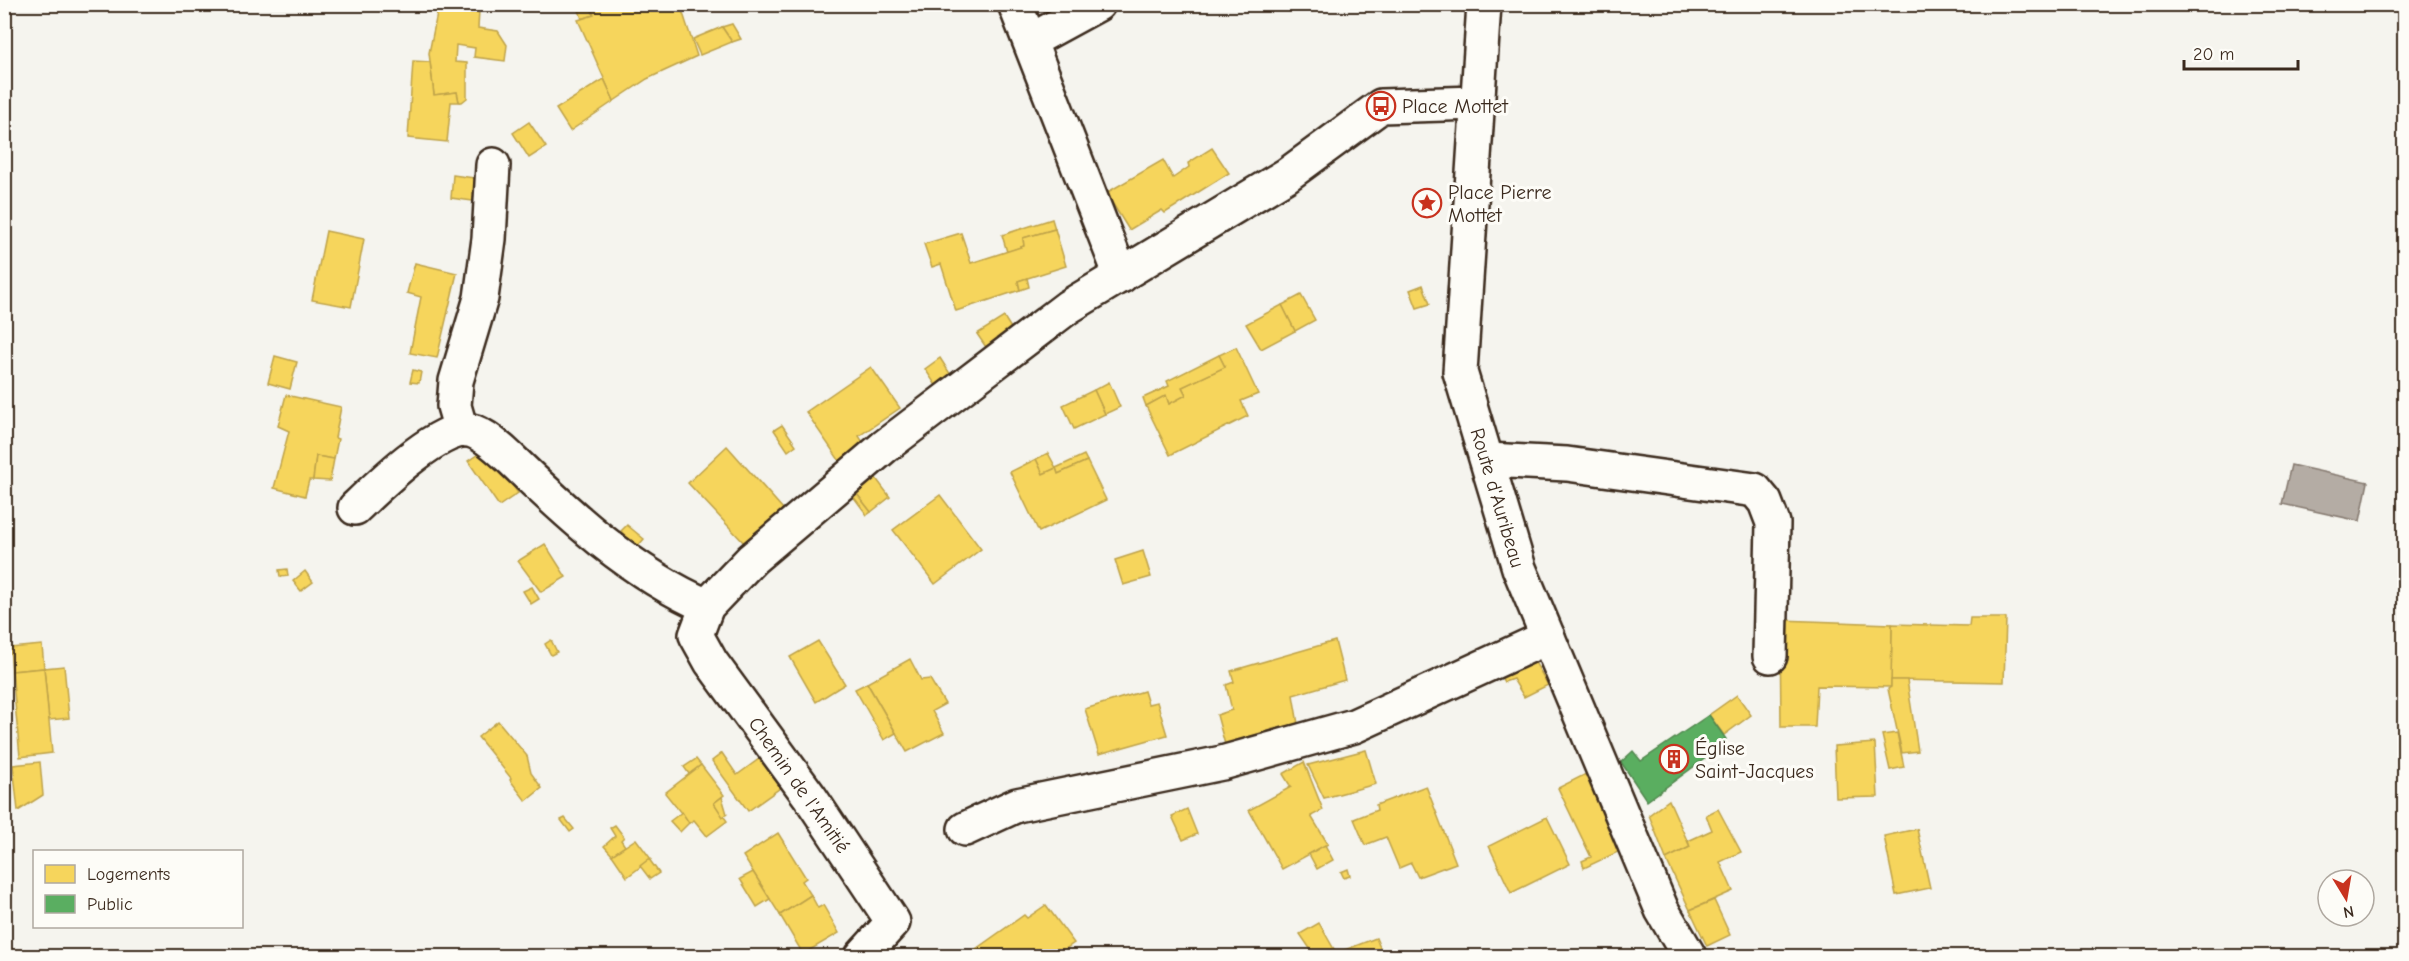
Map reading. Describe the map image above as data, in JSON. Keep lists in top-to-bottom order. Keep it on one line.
{"streets":{"street":["Route d'Auribeau","Chemin de l'Amitié"]},"places":{"bus stop":["Place Mottet"],"place":["Place Pierre Mottet"],"building":["Église Saint-Jacques"]},"legend":["Logements","Public"],"scale_bar":"20 m","north":"bottom"}
